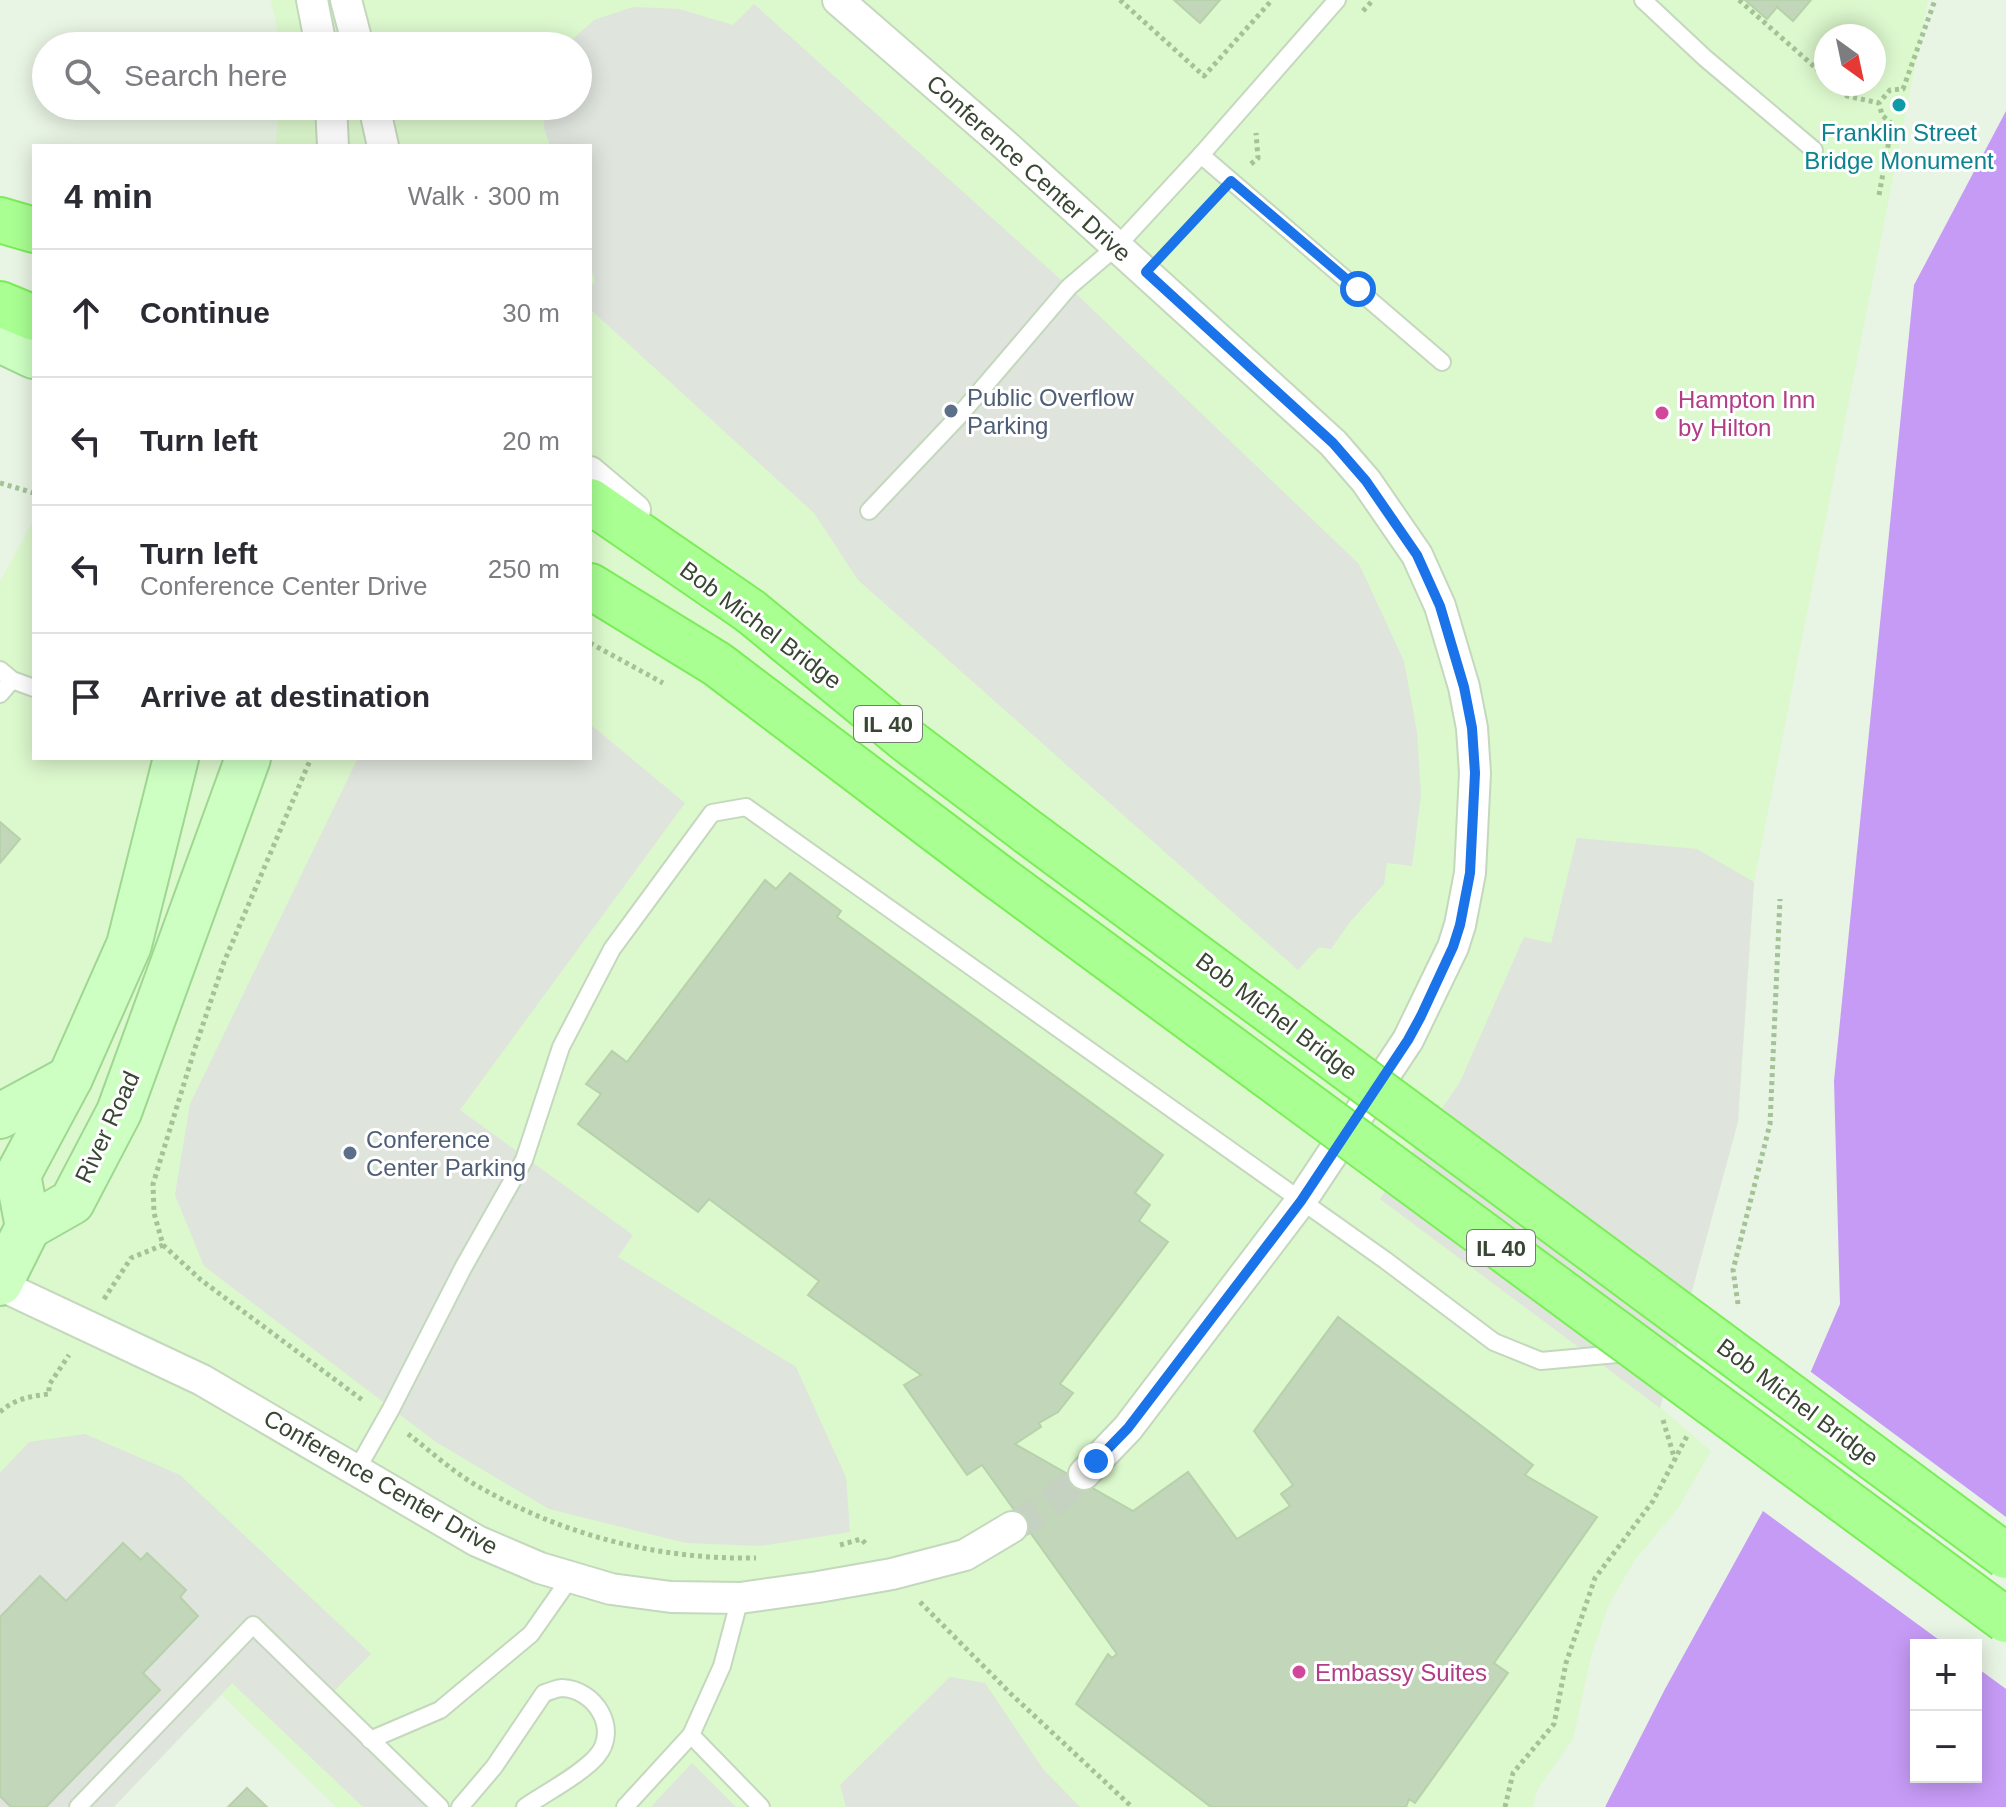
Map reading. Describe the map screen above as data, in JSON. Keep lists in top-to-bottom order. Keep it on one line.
{"streets":{"main road":["Bob Michel Bridge","IL 40","River Road"],"street":["Conference Center Drive"]},"places":["Franklin Street Bridge Monument","Public Overflow Parking","Hampton Inn by Hilton","Conference Center Parking","Embassy Suites"],"north":"bottom right","page":{"search":"Search here","heading":["4 min","Walk · 300 m"],"list":[["Continue","30 m"],["Turn left","20 m"],["Turn left","Conference Center Drive","250 m"],"Arrive at destination"],"map_buttons":["+","−"]}}
